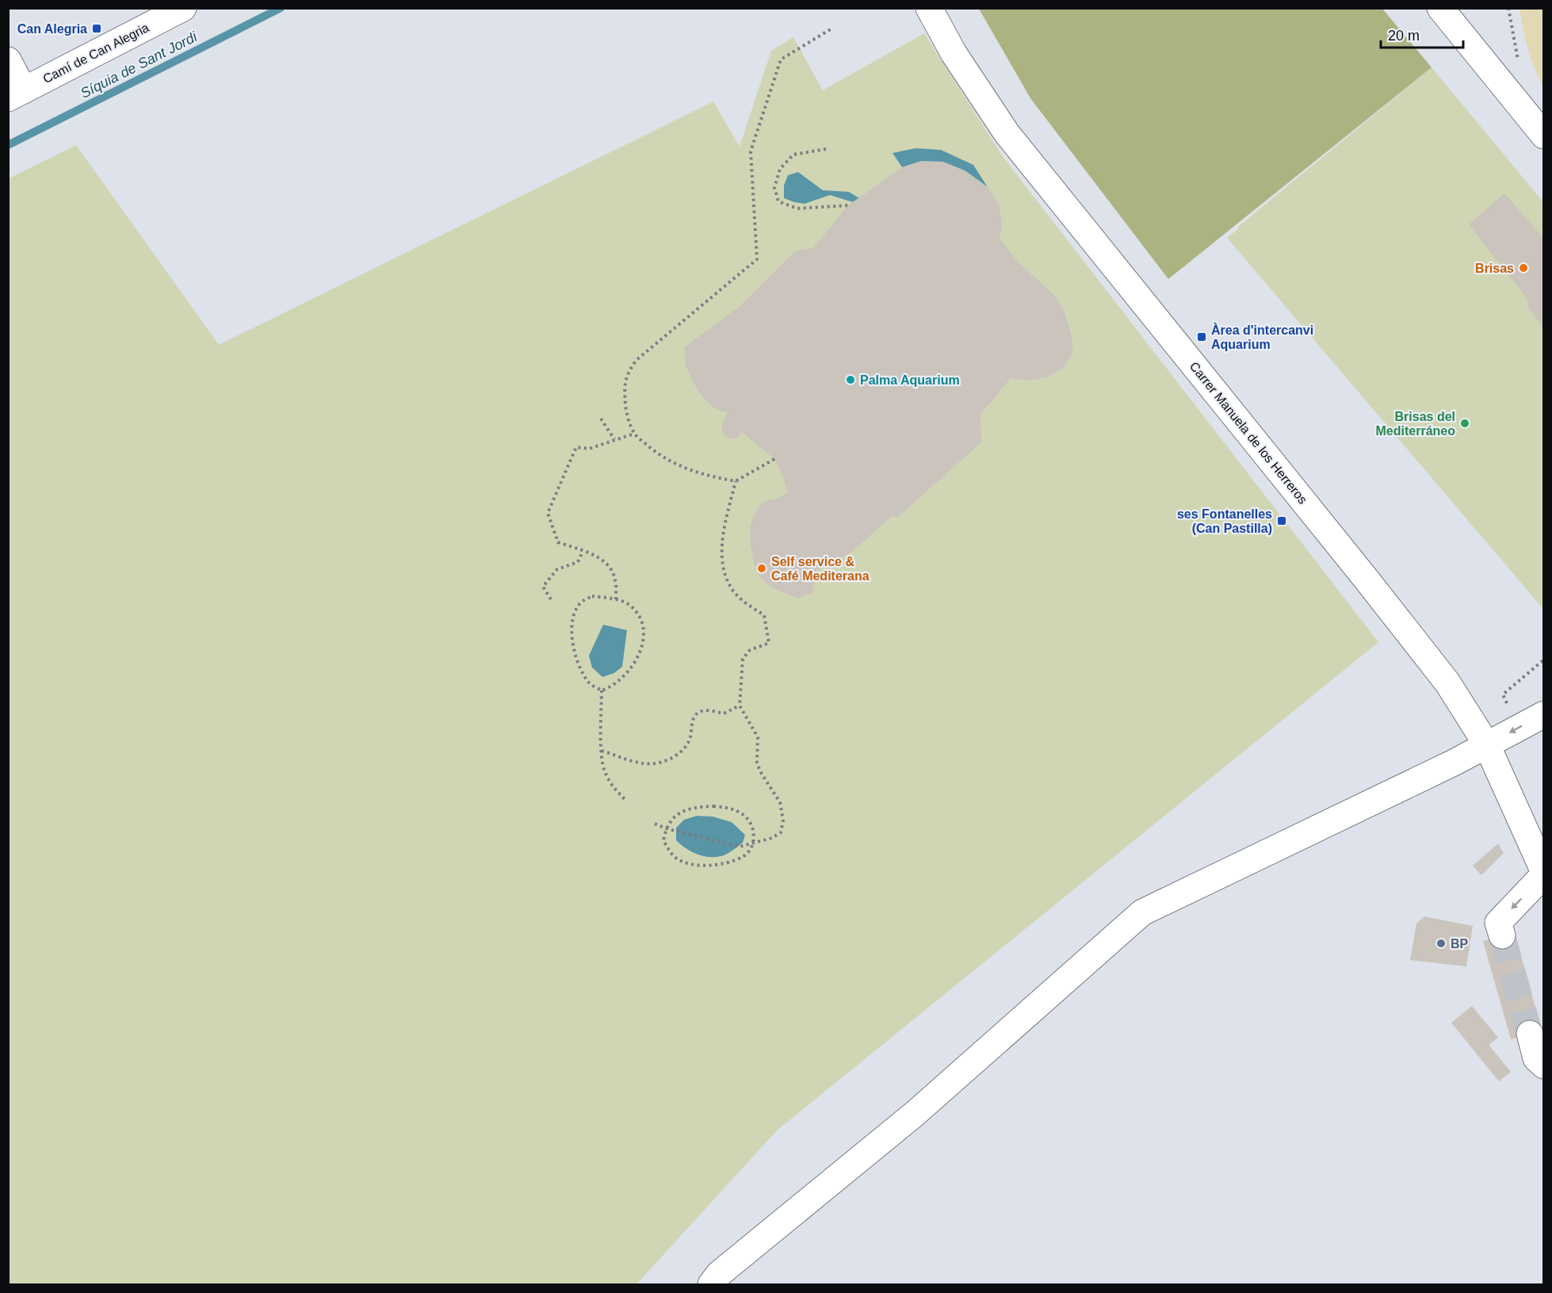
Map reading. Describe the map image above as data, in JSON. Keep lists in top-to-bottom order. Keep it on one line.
{"streets":{"street":["Camí de Can Alegria","Carrer Manuela de los Herreros"]},"water":["Síquia de Sant Jordi"],"places":{"transit":["Can Alegria","Àrea d'intercanvi Aquarium","ses Fontanelles (Can Pastilla)"],"other":["Brisas","Palma Aquarium","Brisas del Mediterráneo","Self service & Café Mediterana","BP"]},"scale_bar":"20 m"}
